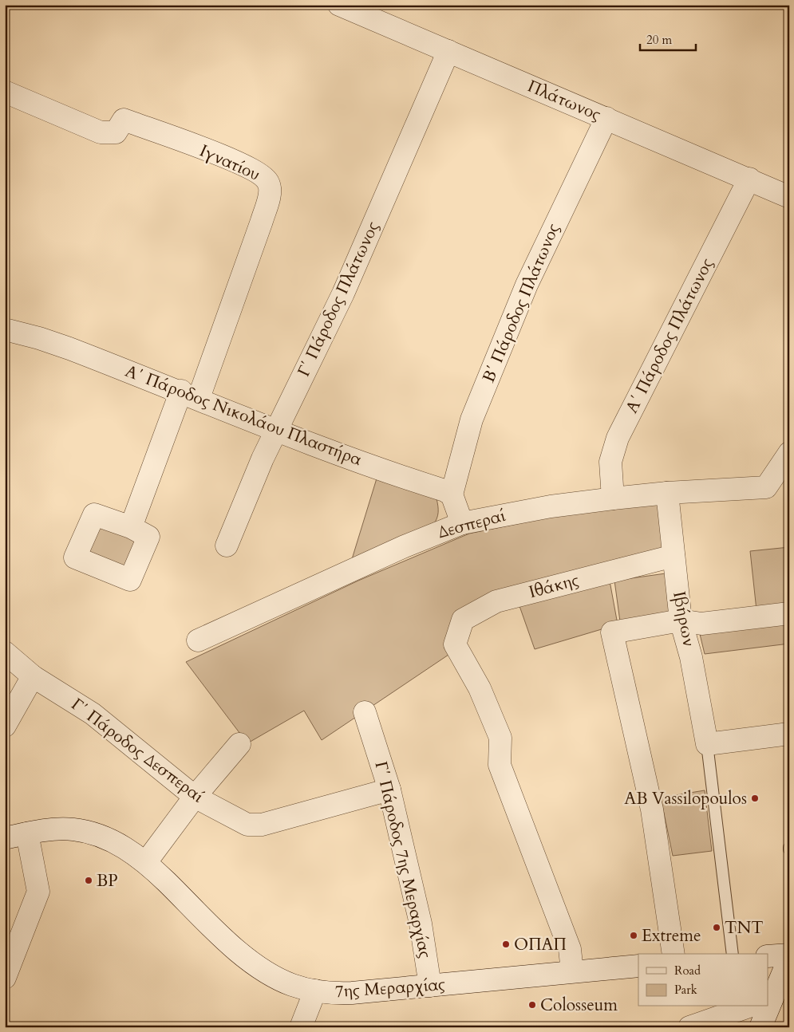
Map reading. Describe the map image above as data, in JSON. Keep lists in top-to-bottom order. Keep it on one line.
{"streets":{"street":["Πλάτωνος","Ιγνατίου","Γ΄ Πάροδος Πλάτωνος","Β΄ Πάροδος Πλάτωνος","Α΄ Πάροδος Πλάτωνος","Α΄ Πάροδος Νικολάου Πλαστήρα","Δεσπεραί","Ιθάκης","Ιβήρων","Γ΄ Πάροδος Δεσπεραί","Γ΄ Πάροδος 7ης Μεραρχίας","7ης Μεραρχίας"]},"crossings":[["Πλάτωνος","Γ΄ Πάροδος Πλάτωνος"],["Πλάτωνος","Β΄ Πάροδος Πλάτωνος"],["Πλάτωνος","Α΄ Πάροδος Πλάτωνος"],["Ιγνατίου","Α΄ Πάροδος Νικολάου Πλαστήρα"],["Γ΄ Πάροδος Πλάτωνος","Α΄ Πάροδος Νικολάου Πλαστήρα"],["Β΄ Πάροδος Πλάτωνος","Α΄ Πάροδος Νικολάου Πλαστήρα"],["Α΄ Πάροδος Πλάτωνος","Δεσπεραί"],["Δεσπεραί","Ιβήρων"],["Ιθάκης","Ιβήρων"],["Ιθάκης","7ης Μεραρχίας"],["Γ΄ Πάροδος Δεσπεραί","Γ΄ Πάροδος 7ης Μεραρχίας"],["Γ΄ Πάροδος 7ης Μεραρχίας","7ης Μεραρχίας"]],"places":["AB Vassilopoulos","BP","ΤΝΤ","Extreme","ΟΠΑΠ","Colosseum"],"legend":["Road","Park"],"scale_bar":"20 m"}
